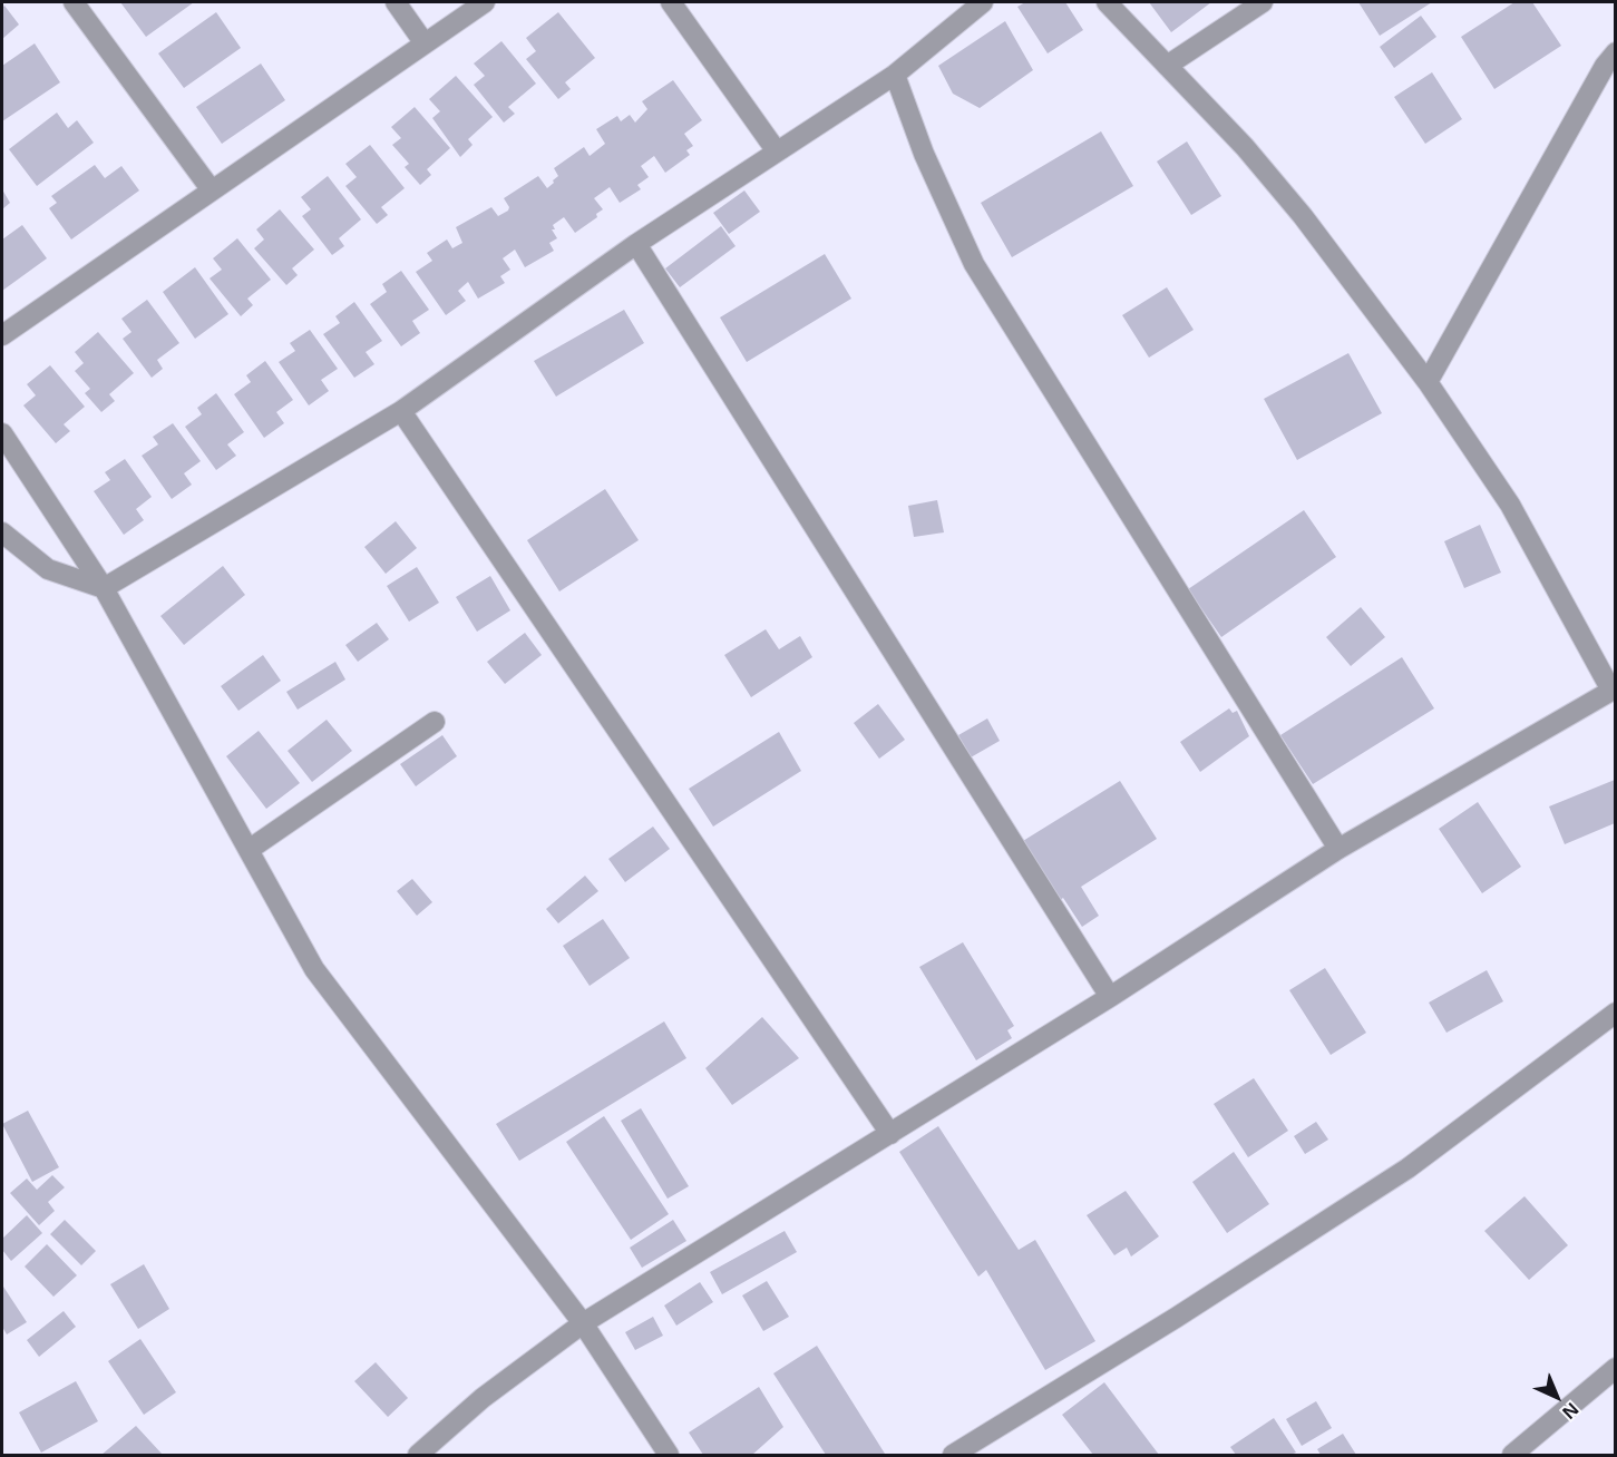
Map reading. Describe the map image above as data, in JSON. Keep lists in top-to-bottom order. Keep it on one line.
{"north":"bottom right"}
